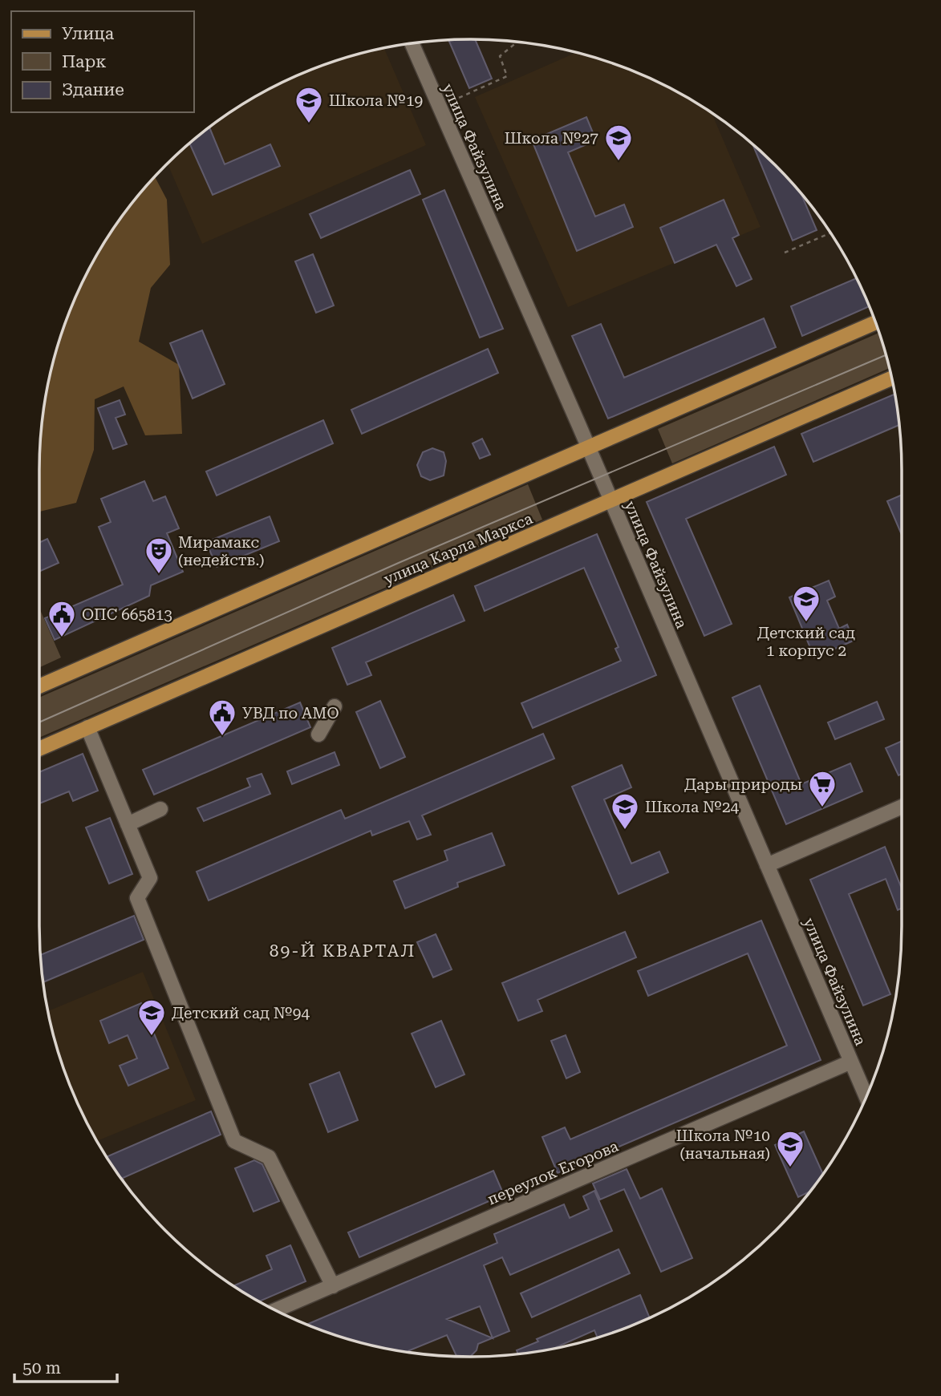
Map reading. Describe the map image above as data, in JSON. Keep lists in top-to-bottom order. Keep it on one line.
{"streets":{"main road":["улица Карла Маркса"],"street":["улица Файзулина","переулок Егорова"]},"crossings":[["улица Файзулина","улица Карла Маркса"],["улица Файзулина","переулок Егорова"]],"districts":["89-Й КВАРТАЛ"],"places":{"school or university":["Школа №19","Школа №27","Детский сад 1 корпус 2","Школа №24","Детский сад №94","Школа №10 (начальная)"],"theatre":["Мирамакс (недейств.)"],"public building":["ОПС 665813","УВД по АМО"],"supermarket":["Дары природы"]},"legend":["Улица","Парк","Здание"],"scale_bar":"50 m"}
